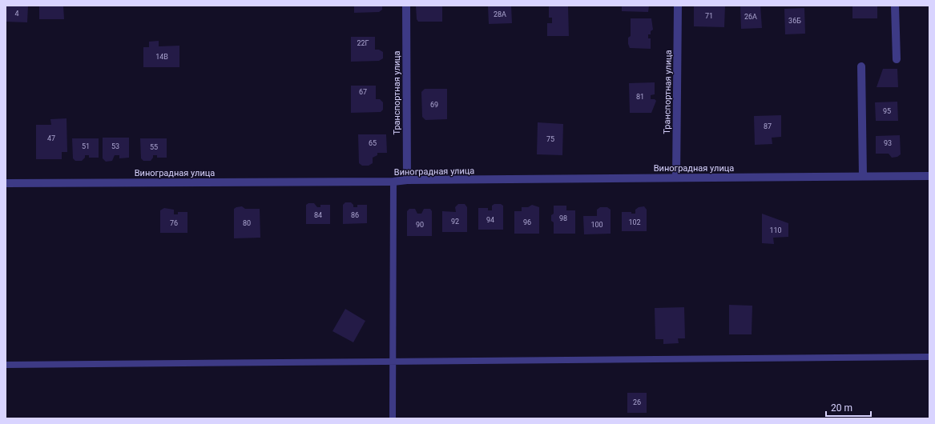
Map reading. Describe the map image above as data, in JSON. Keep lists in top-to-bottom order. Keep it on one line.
{"streets":{"street":["Транспортная улица","Виноградная улица"]},"crossings":[["Транспортная улица","Виноградная улица"]],"house_numbers":["4","28А","71","26А","36Б","22Г","14В","67","81","69","95","87","47","75","65","93","51","53","55","84","86","98","94","92","96","102","76","80","90","100","110","26"],"scale_bar":"20 m"}
